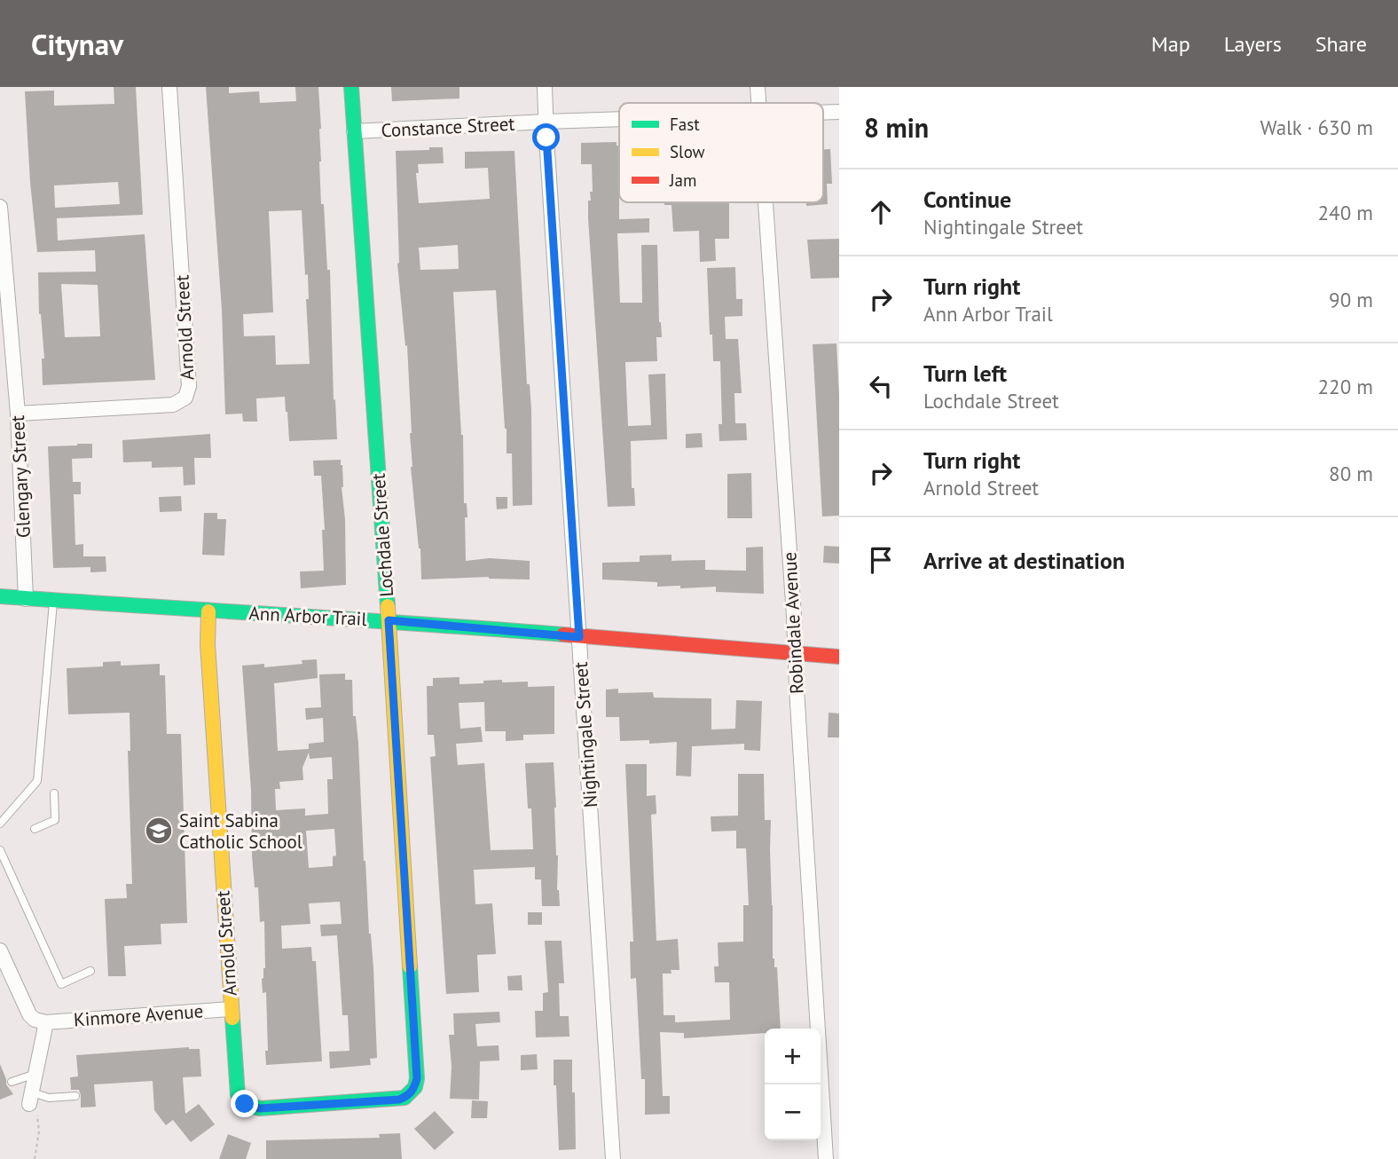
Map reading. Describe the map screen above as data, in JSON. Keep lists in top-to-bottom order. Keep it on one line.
{"streets":{"street":["Constance Street","Arnold Street","Glengary Street","Lochdale Street","Ann Arbor Trail","Robindale Avenue","Nightingale Street","Kinmore Avenue"]},"crossings":[["Constance Street","Lochdale Street"],["Constance Street","Nightingale Street"],["Arnold Street","Glengary Street"],["Arnold Street","Lochdale Street"],["Arnold Street","Ann Arbor Trail"],["Arnold Street","Kinmore Avenue"],["Glengary Street","Ann Arbor Trail"],["Lochdale Street","Ann Arbor Trail"],["Ann Arbor Trail","Robindale Avenue"],["Ann Arbor Trail","Nightingale Street"]],"places":{"school or university":["Saint Sabina Catholic School"]},"legend":["Fast","Slow","Jam"],"page":{"header":"Citynav","nav":["Map","Layers","Share"],"heading":["8 min","Walk · 630 m"],"list":[["Continue","Nightingale Street","240 m"],["Turn right","Ann Arbor Trail","90 m"],["Turn left","Lochdale Street","220 m"],["Turn right","Arnold Street","80 m"],"Arrive at destination"],"map_buttons":["+","−"]}}
